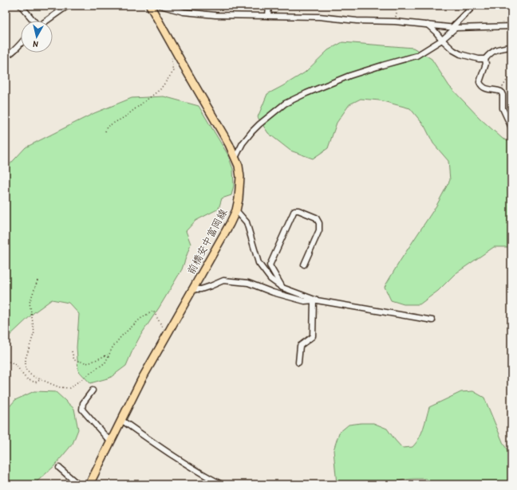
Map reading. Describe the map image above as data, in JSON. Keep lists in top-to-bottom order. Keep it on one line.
{"streets":{"main road":["前橋安中富岡線"]},"north":"bottom"}
